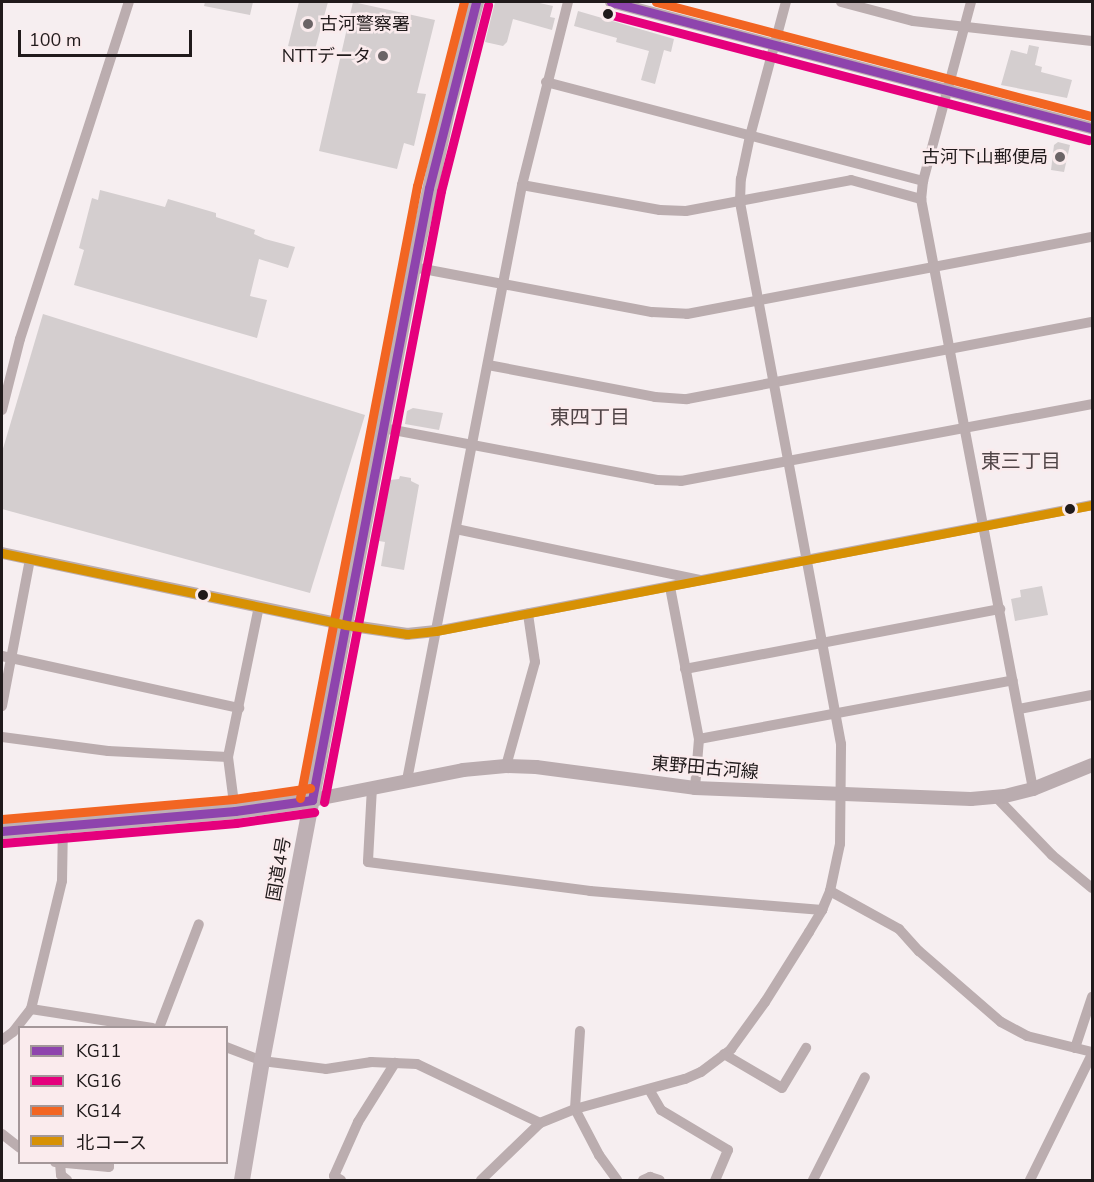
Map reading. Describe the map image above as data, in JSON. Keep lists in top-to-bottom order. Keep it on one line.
{"streets":{"highway":["国道4号"],"main road":["東野田古河線"]},"crossings":[["東野田古河線","国道4号"]],"districts":["東四丁目","東三丁目"],"places":["古河警察署","NTTデータ","古河下山郵便局"],"lines":["transit line KG11","transit line KG14","transit line KG16","transit line 北コース"],"legend":["KG11","KG16","KG14","北コース"],"scale_bar":"100 m"}
